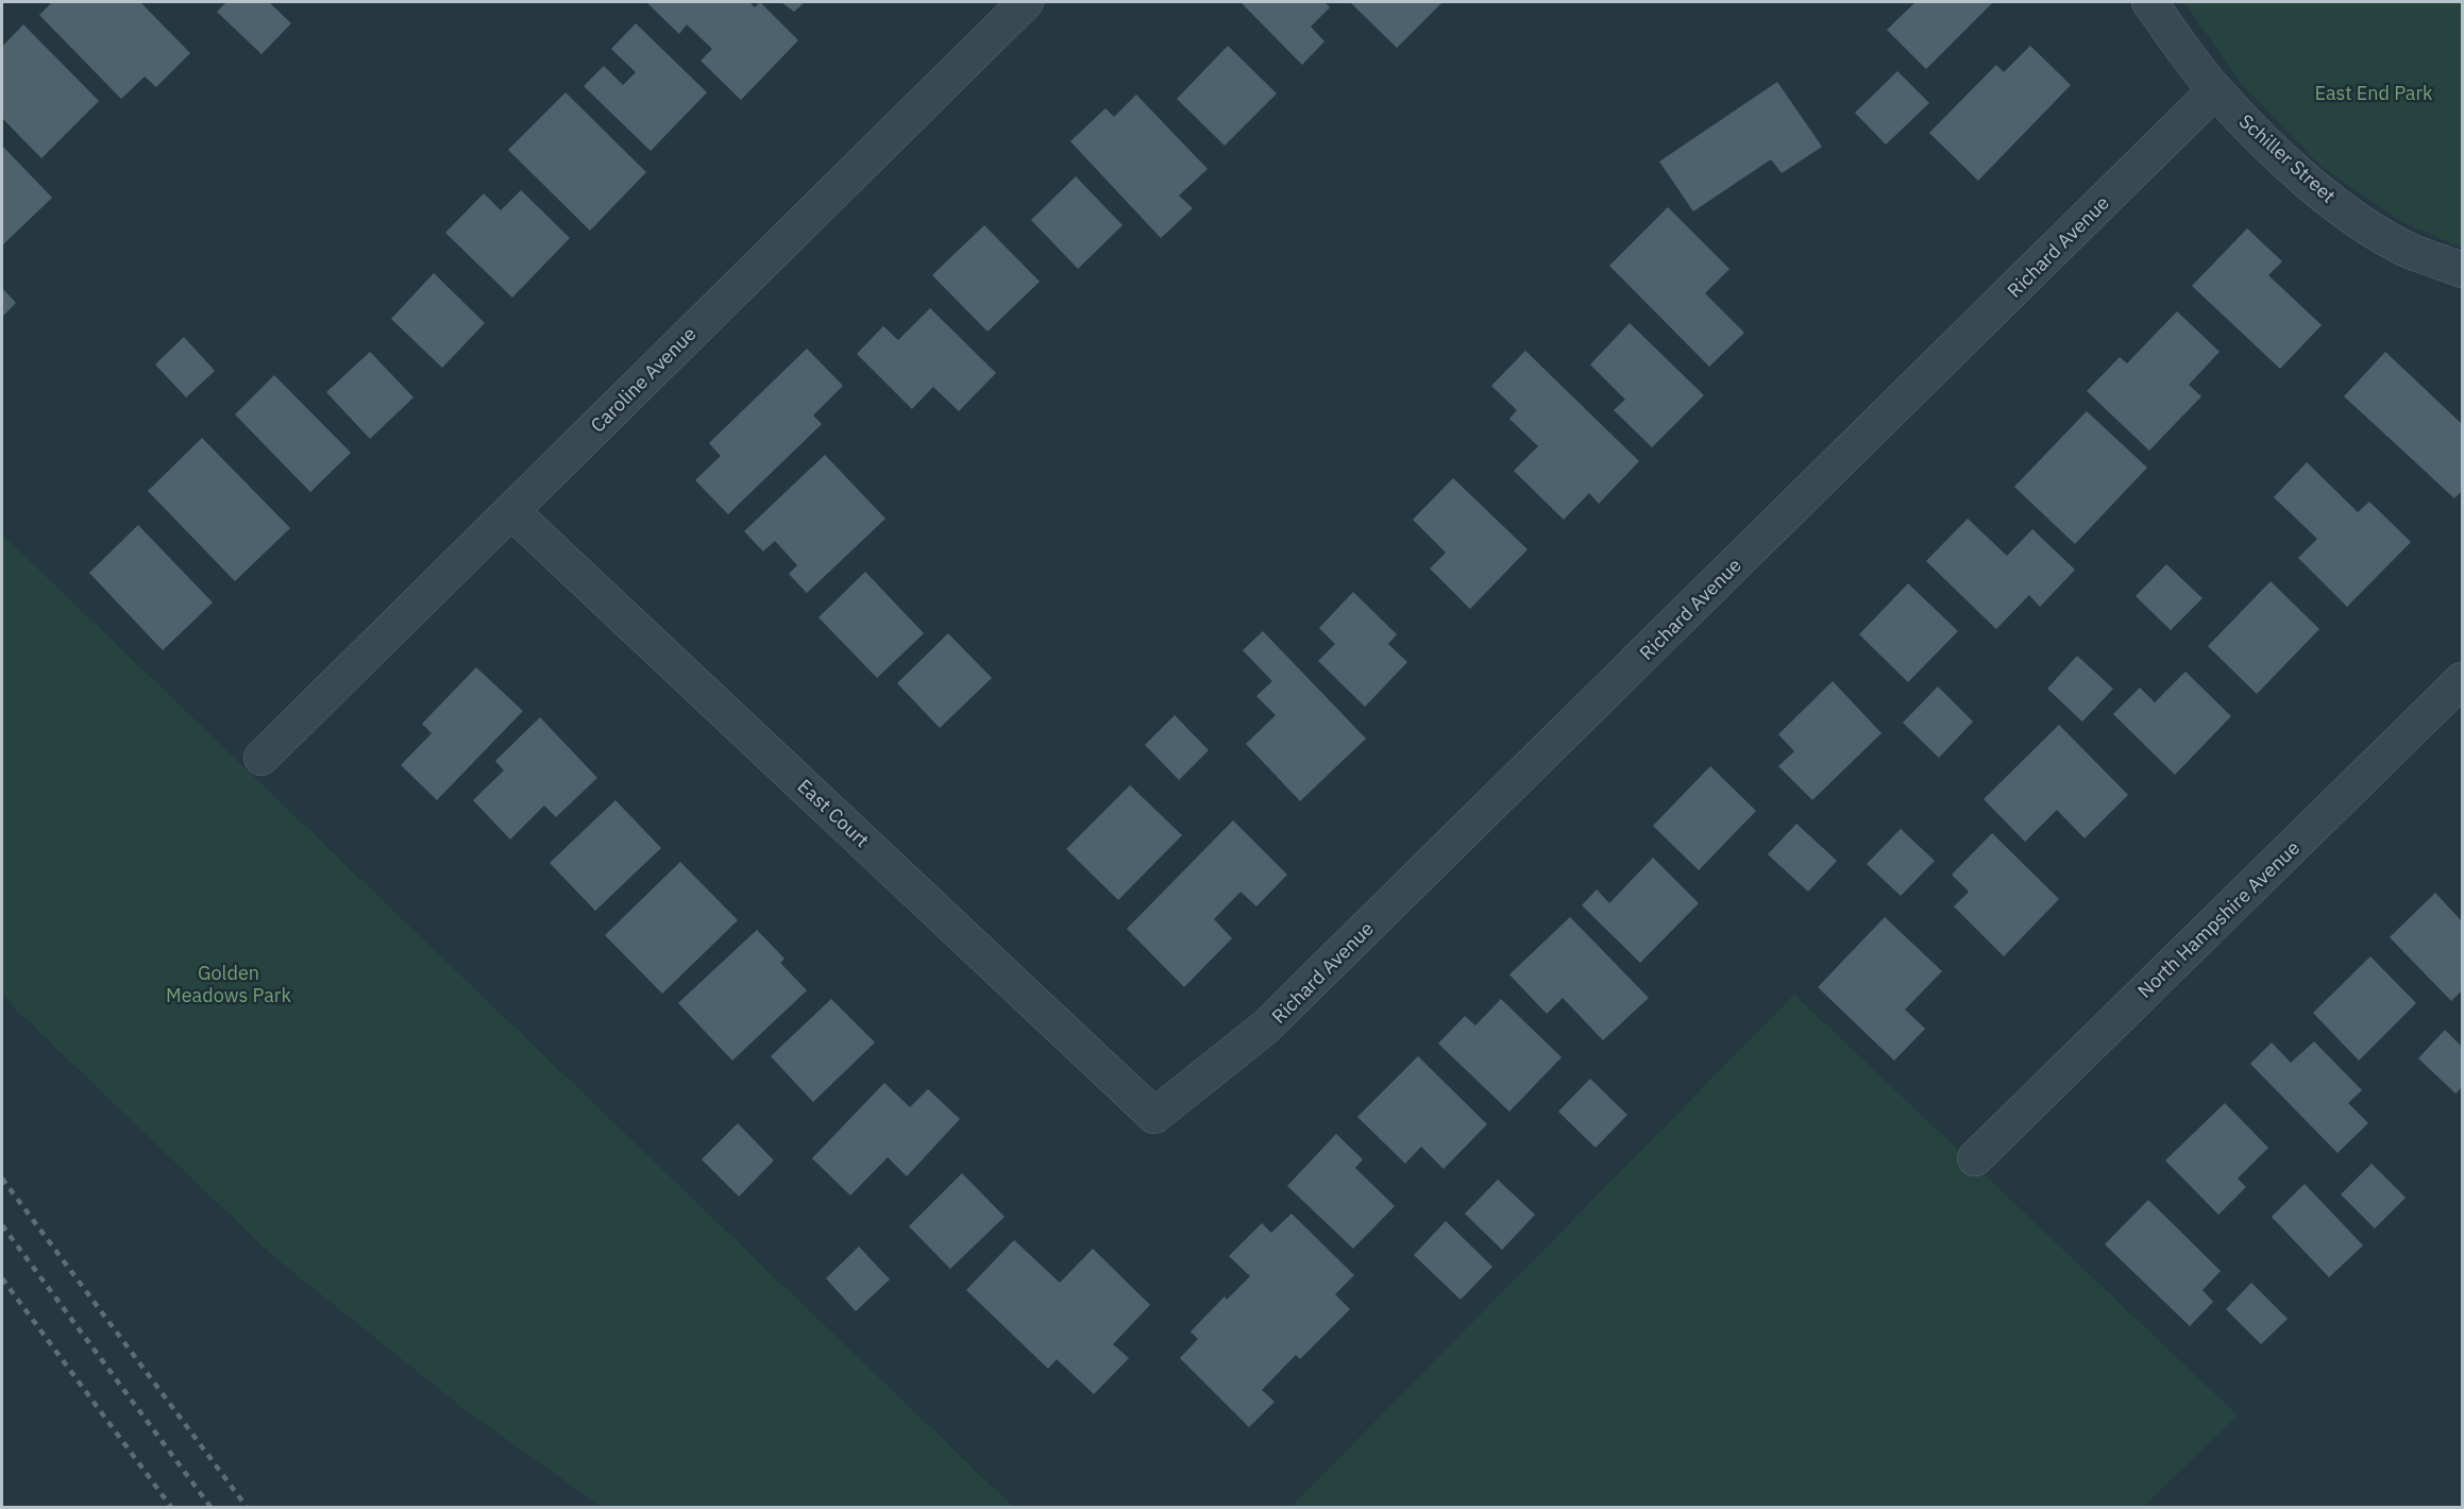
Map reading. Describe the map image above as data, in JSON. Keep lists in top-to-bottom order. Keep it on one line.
{"streets":{"street":["Schiller Street","Richard Avenue","Caroline Avenue","East Court","North Hampshire Avenue"]},"crossings":[["Schiller Street","Richard Avenue"],["Richard Avenue","East Court"],["Caroline Avenue","East Court"]],"parks":["East End Park","Golden Meadows Park"]}
